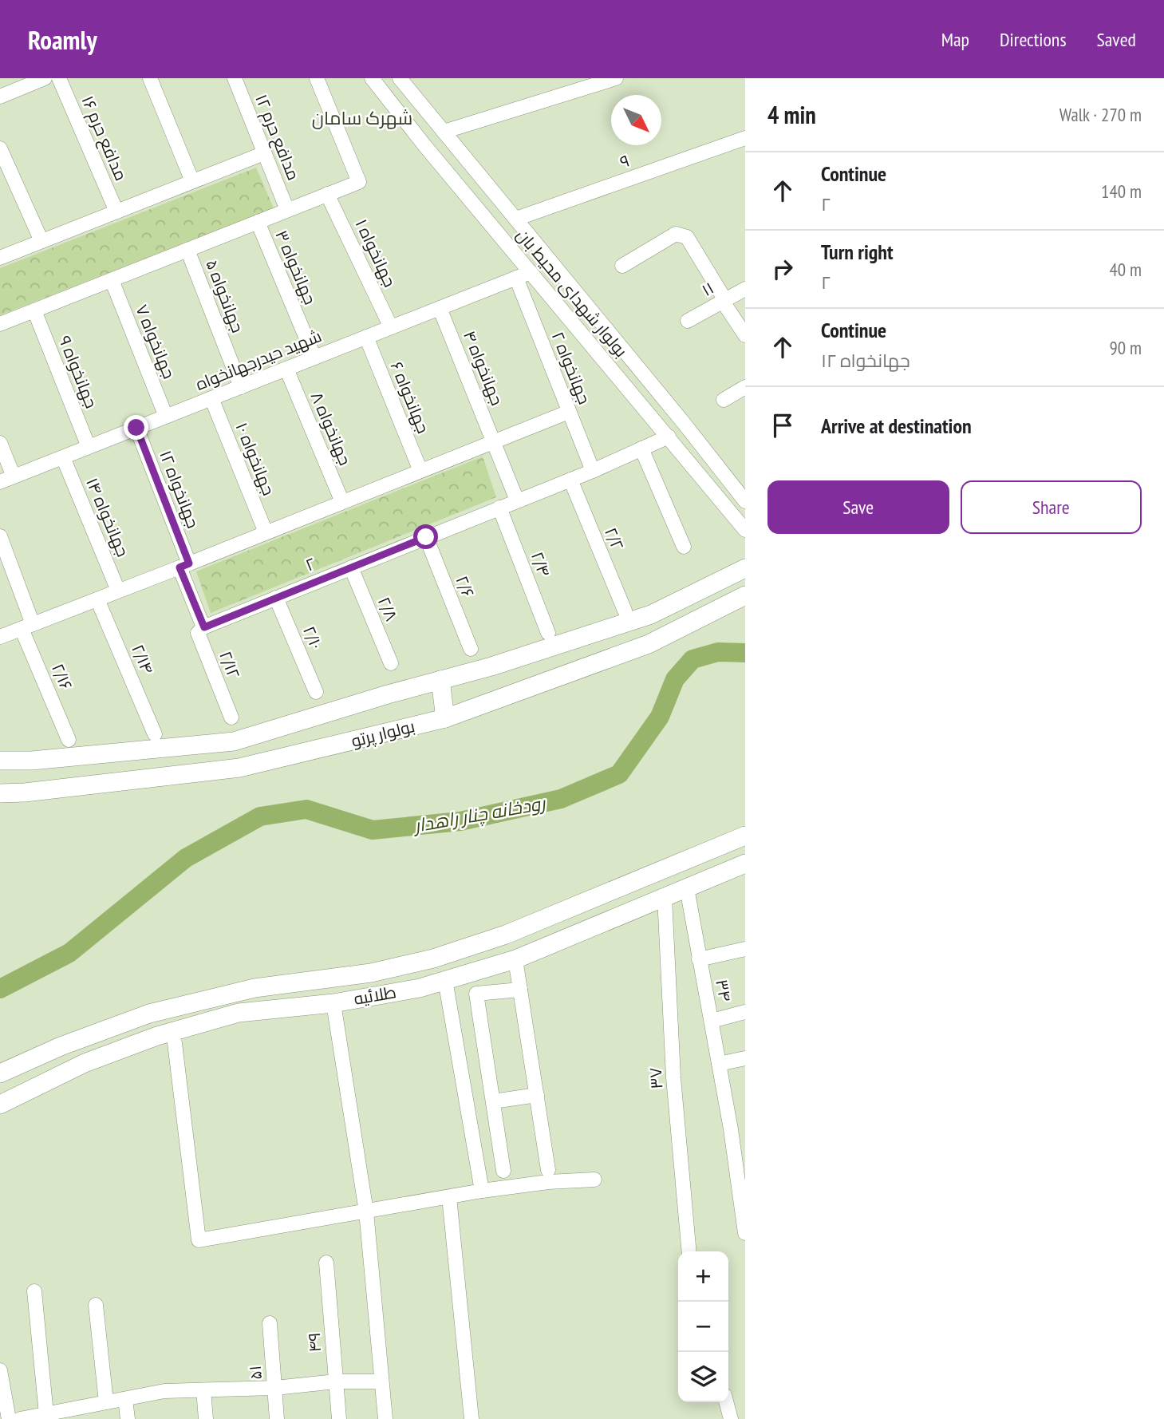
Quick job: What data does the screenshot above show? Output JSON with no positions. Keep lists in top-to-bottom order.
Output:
{
  "streets": {
    "main road": ["بولوار پرتو", "طلائیه"],
    "street": [
      "مدافع حرم ۱۲",
      "مدافع حرم ۱۶",
      "۹",
      "جهانخواه ۱",
      "جهانخواه ۳",
      "۱۱",
      "بولوار شهدای محیط بان",
      "جهانخواه ۵",
      "جهانخواه ۷",
      "شهید حیدرجهانخواه",
      "جهانخواه ۴",
      "جهانخواه ۲",
      "جهانخواه ۹",
      "جهانخواه ۶",
      "جهانخواه ۸",
      "جهانخواه ۱۰",
      "جهانخواه ۱۲",
      "جهانخواه ۱۴",
      "۲/۲",
      "۲",
      "۲/۴",
      "۲/۶",
      "۲/۸",
      "۲/۱۰",
      "۲/۱۴",
      "۲/۱۲",
      "۲/۱۶",
      "۳۴",
      "۳۷",
      "۴۹",
      "۵۱"
    ]
  },
  "crossings": [
    ["۹", "بولوار شهدای محیط بان"],
    ["جهانخواه ۱", "شهید حیدرجهانخواه"],
    ["جهانخواه ۳", "شهید حیدرجهانخواه"],
    ["بولوار شهدای محیط بان", "شهید حیدرجهانخواه"],
    ["بولوار شهدای محیط بان", "۲"],
    ["جهانخواه ۵", "شهید حیدرجهانخواه"],
    ["جهانخواه ۷", "شهید حیدرجهانخواه"],
    ["شهید حیدرجهانخواه", "جهانخواه ۴"],
    ["شهید حیدرجهانخواه", "جهانخواه ۲"],
    ["شهید حیدرجهانخواه", "جهانخواه ۹"],
    ["شهید حیدرجهانخواه", "جهانخواه ۶"],
    ["شهید حیدرجهانخواه", "جهانخواه ۸"],
    ["شهید حیدرجهانخواه", "جهانخواه ۱۰"],
    ["شهید حیدرجهانخواه", "جهانخواه ۱۲"],
    ["شهید حیدرجهانخواه", "جهانخواه ۱۴"],
    ["جهانخواه ۴", "۲"],
    ["جهانخواه ۲", "۲"],
    ["۲/۲", "۲"],
    ["۲", "۲/۴"],
    ["۲", "۲/۶"],
    ["۲", "۲/۸"],
    ["۲", "۲/۱۰"],
    ["۲", "۲/۱۲"],
    ["۳۴", "طلائیه"],
    ["طلائیه", "۳۷"]
  ],
  "districts": ["شهرک سامان"],
  "water": ["رودخانه چنار راهدار"],
  "north": "bottom right",
  "page": {
    "header": "Roamly",
    "nav": ["Map", "Directions", "Saved"],
    "heading": ["4 min", "Walk · 270 m"],
    "list": [
      ["Continue", "۲", "140 m"],
      ["Turn right", "۲", "40 m"],
      ["Continue", "جهانخواه ۱۲", "90 m"],
      "Arrive at destination"
    ],
    "buttons": ["Save", "Share"],
    "map_buttons": ["+", "−"]
  }
}
